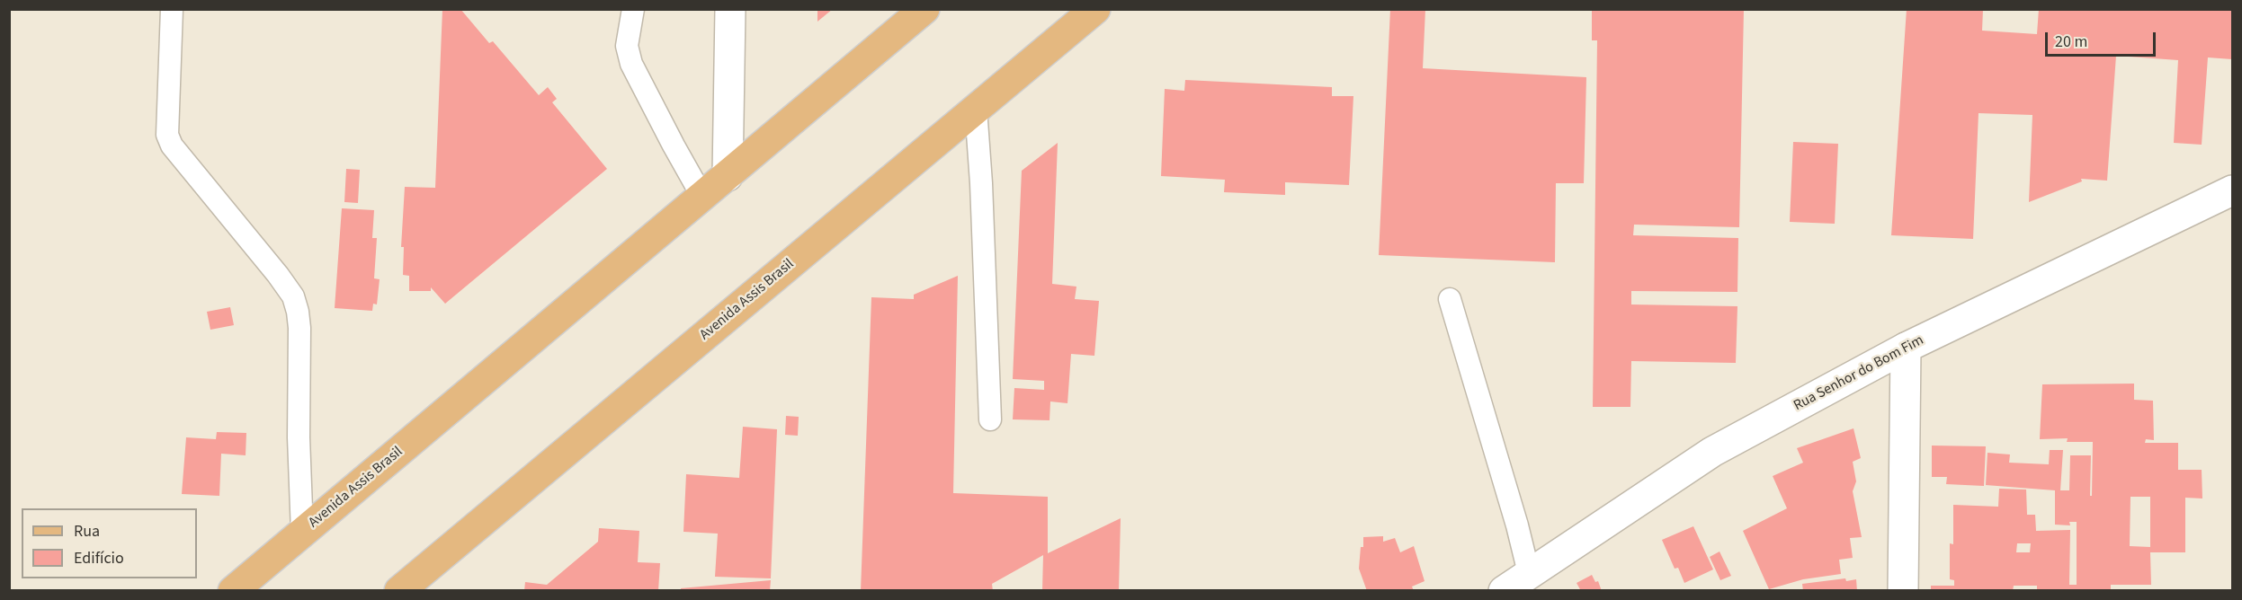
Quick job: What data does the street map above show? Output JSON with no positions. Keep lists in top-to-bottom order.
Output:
{
  "streets": {
    "main road": ["Avenida Assis Brasil"],
    "street": ["Rua Senhor do Bom Fim"]
  },
  "legend": ["Rua", "Edifício"],
  "scale_bar": "20 m"
}
